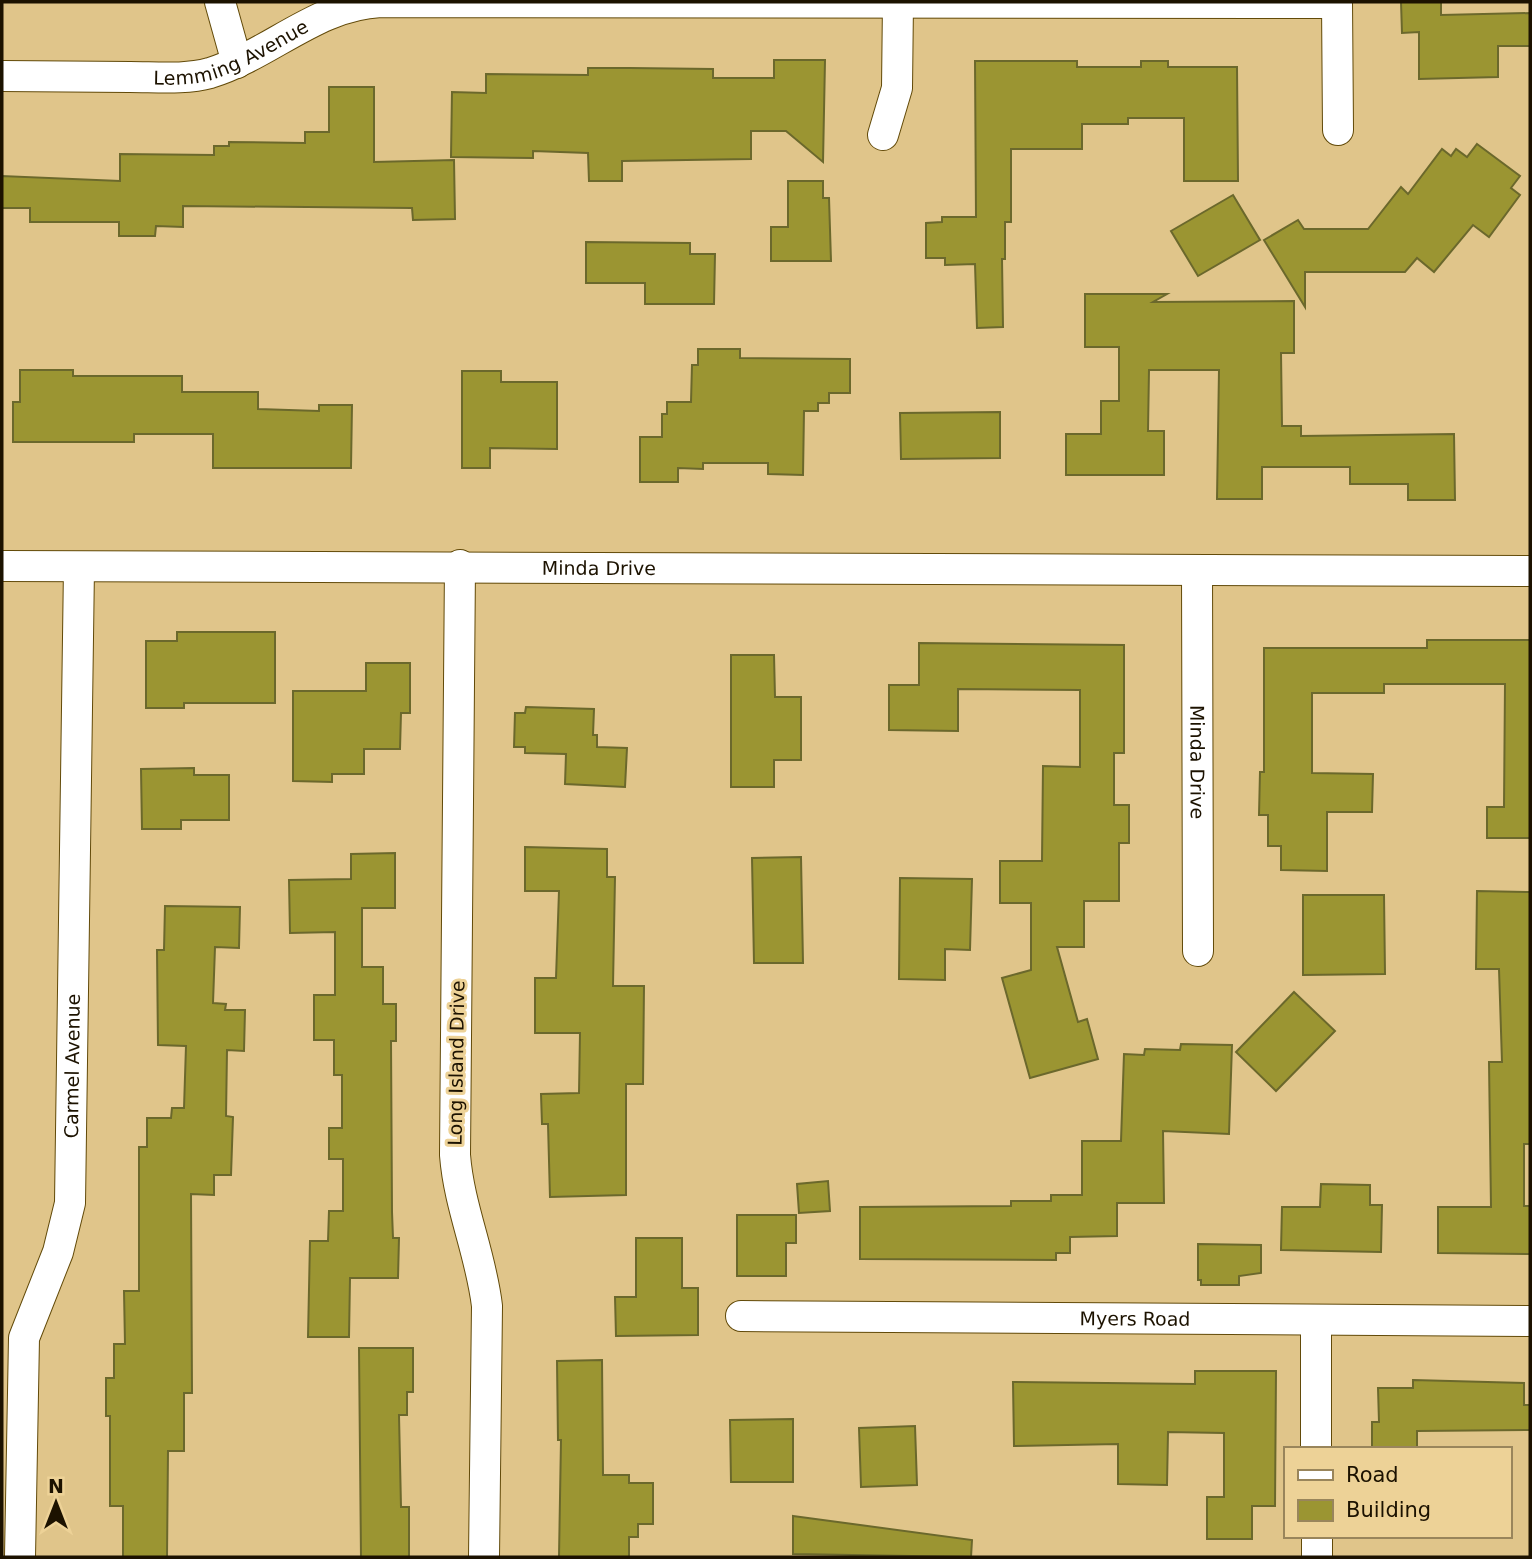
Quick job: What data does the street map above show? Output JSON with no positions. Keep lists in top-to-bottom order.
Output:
{
  "streets": {
    "street": [
      "Lemming Avenue",
      "Minda Drive",
      "Long Island Drive",
      "Carmel Avenue",
      "Myers Road"
    ]
  },
  "crossings": [
    ["Minda Drive", "Long Island Drive"],
    ["Minda Drive", "Carmel Avenue"]
  ],
  "legend": ["Road", "Building"],
  "north": "top"
}
